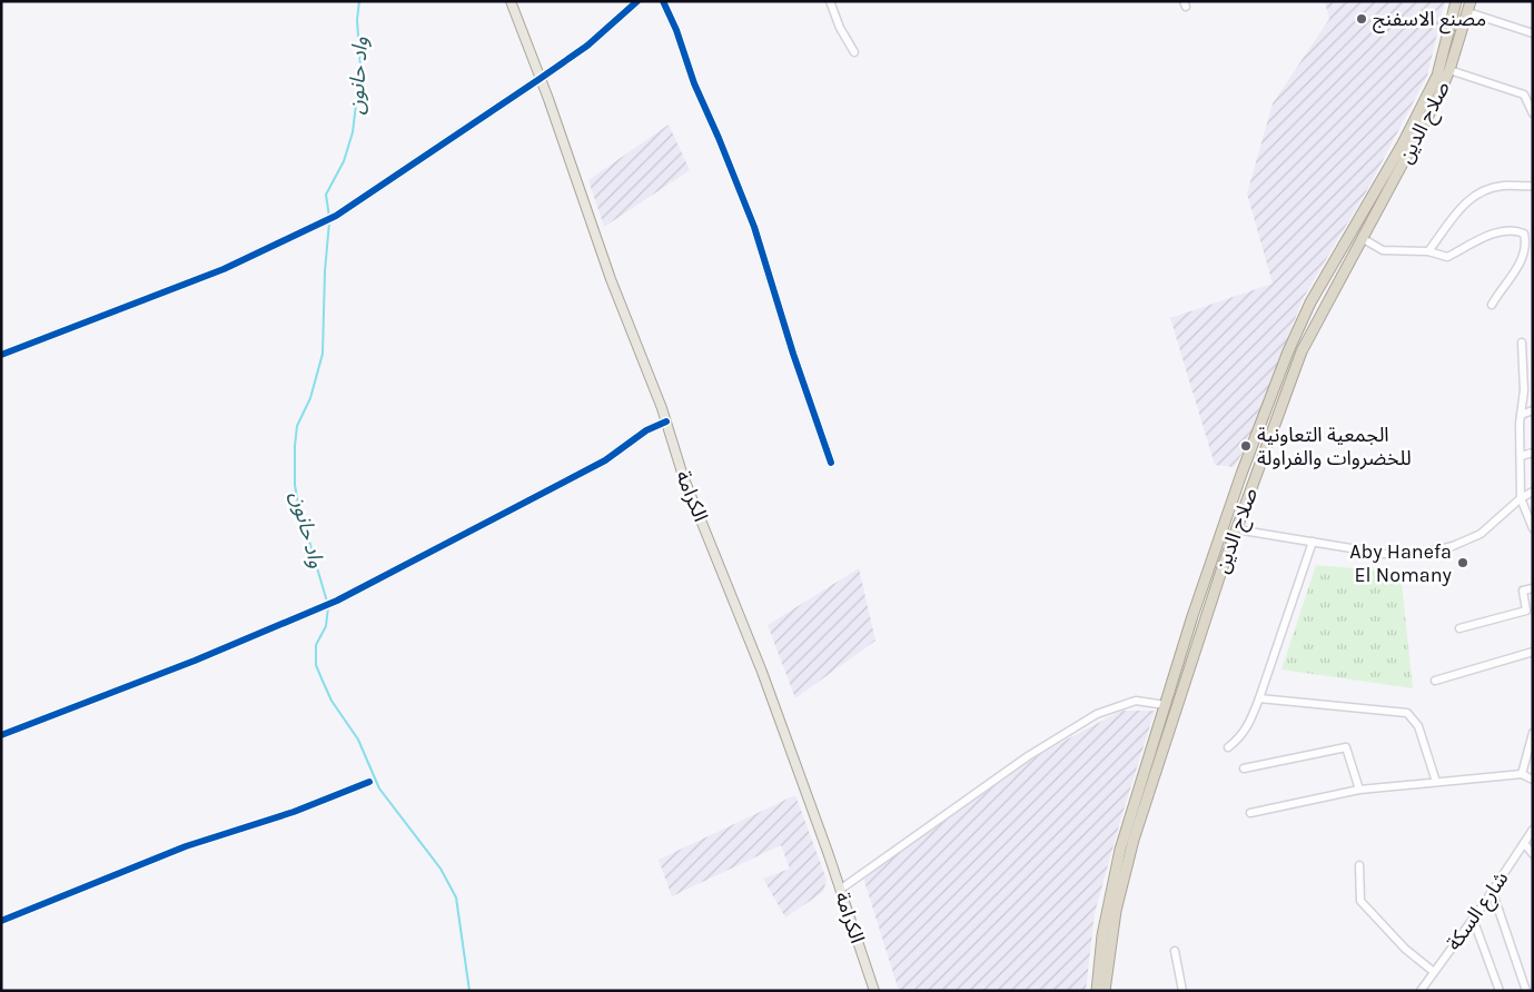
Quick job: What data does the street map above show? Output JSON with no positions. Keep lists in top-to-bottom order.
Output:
{
  "streets": {
    "highway": ["صلاح الدين"],
    "main road": ["الكرامة"],
    "street": ["شارع السكة"]
  },
  "water": ["واد حانون"],
  "places": ["مصنع الاسفنج", "الجمعية التعاونية للخضروات والفراولة", "Aby Hanefa El Nomany"]
}
